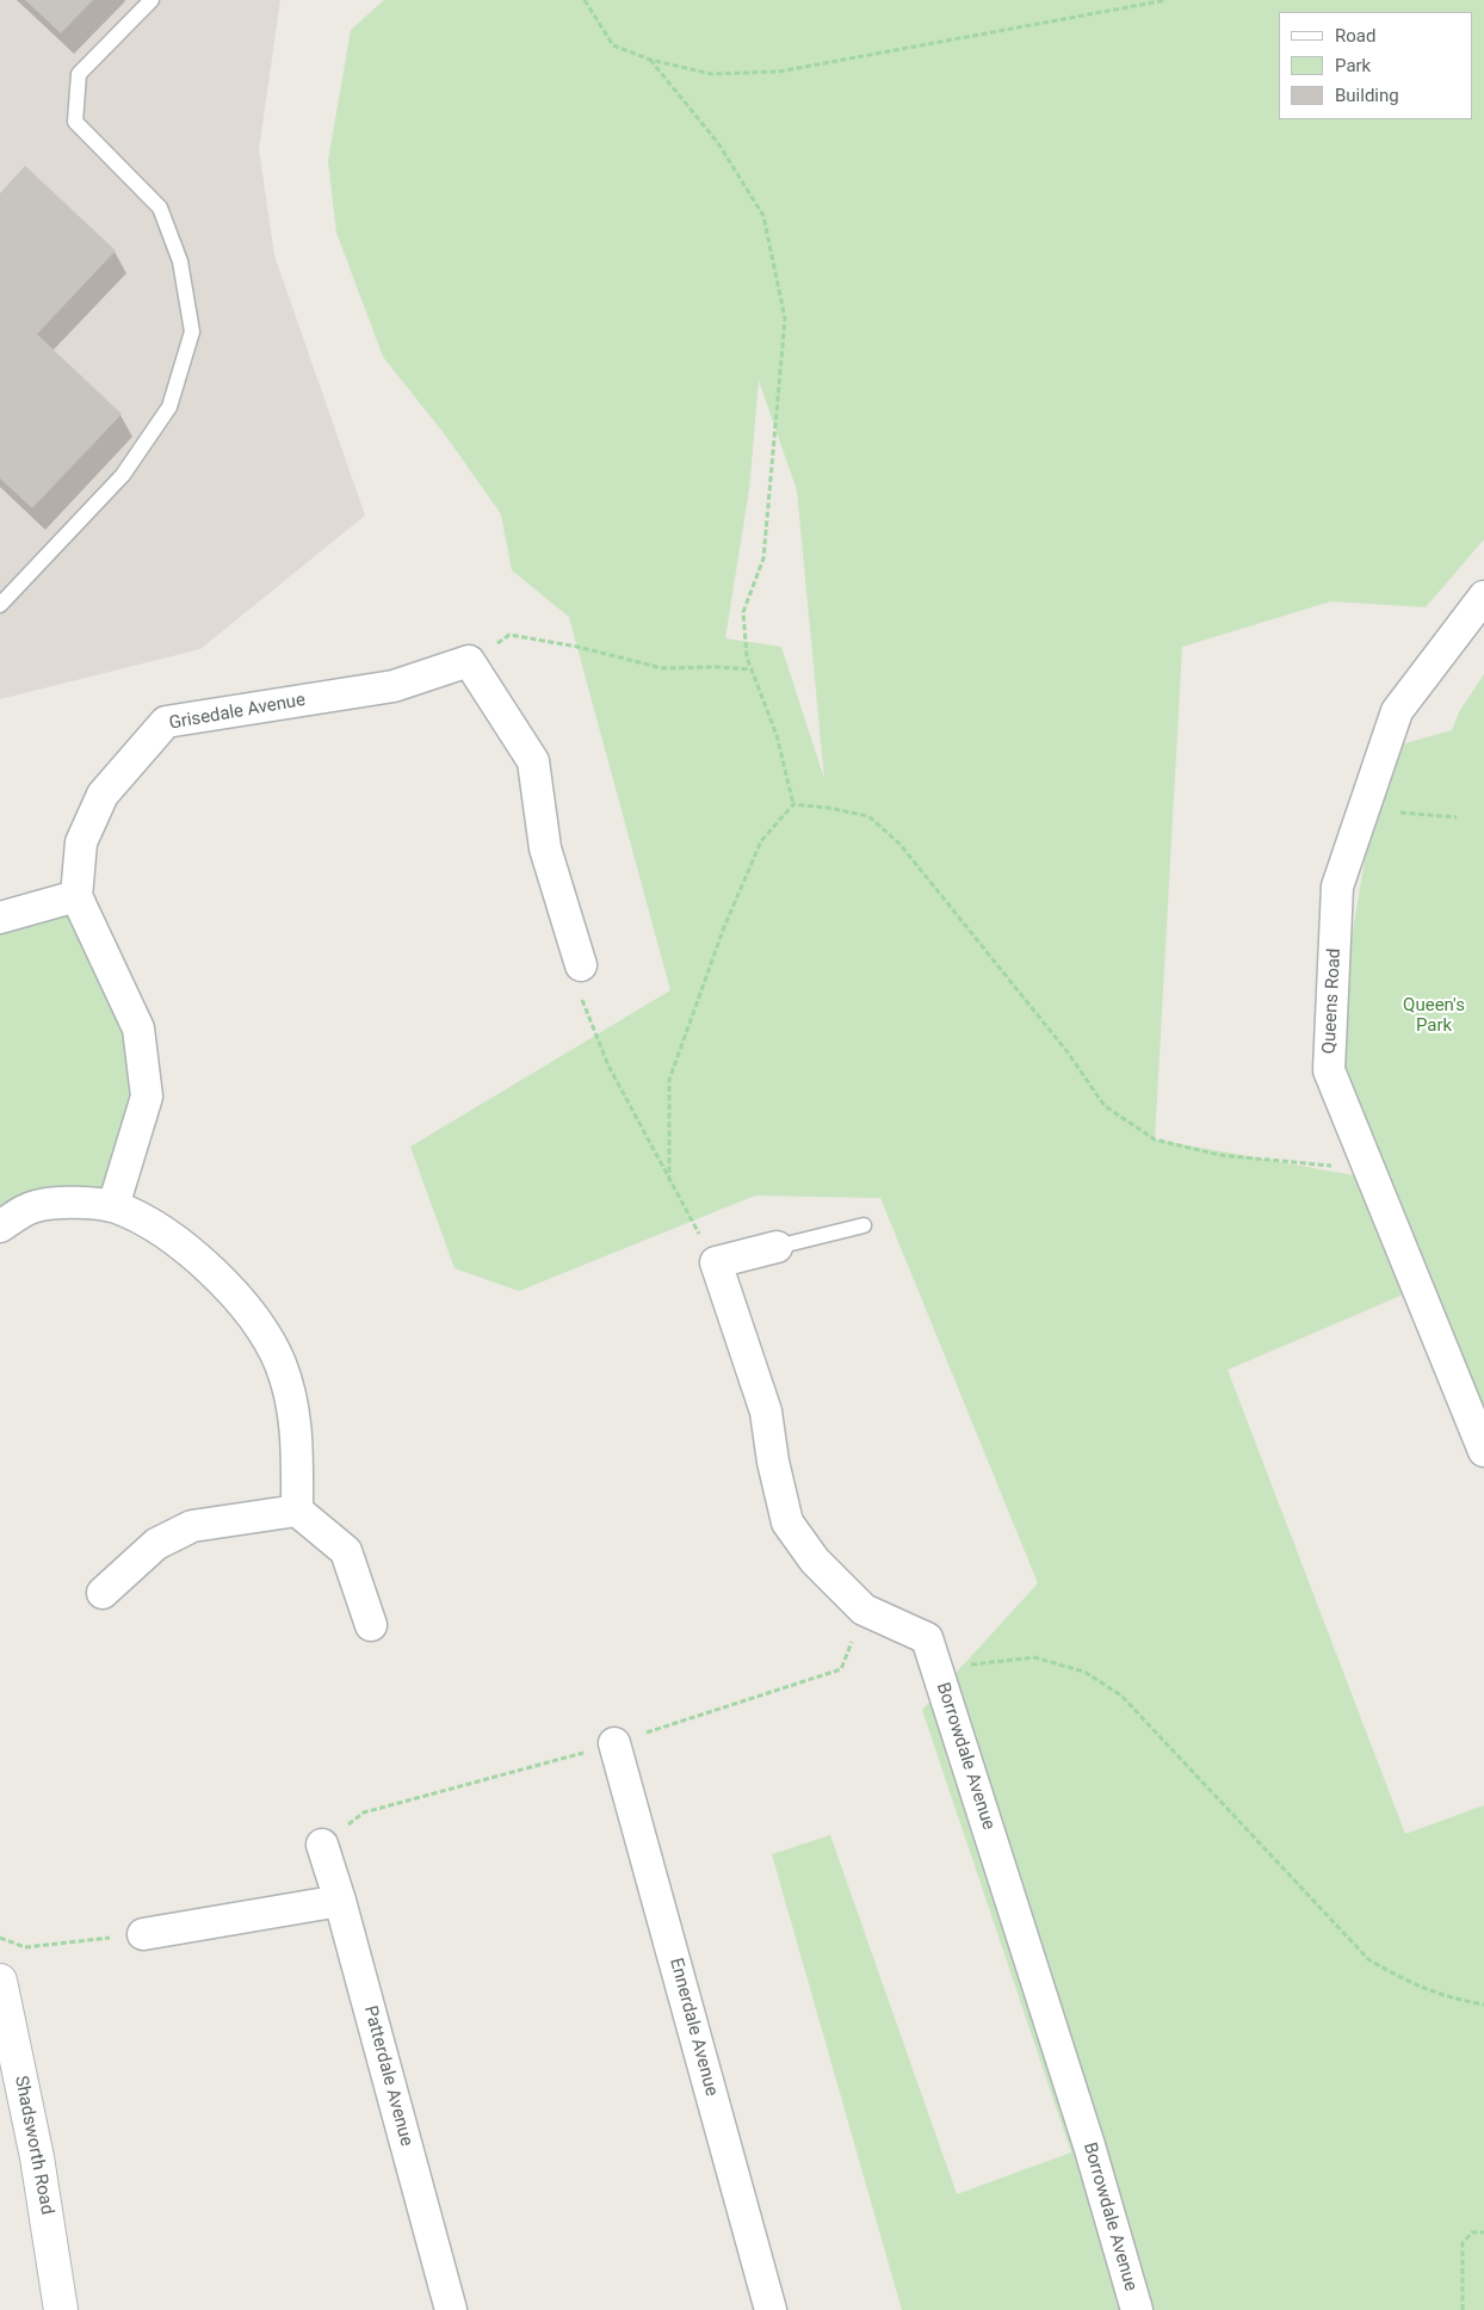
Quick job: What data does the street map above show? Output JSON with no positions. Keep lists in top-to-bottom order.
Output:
{
  "streets": {
    "main road": ["Shadsworth Road"],
    "street": [
      "Grisedale Avenue",
      "Queens Road",
      "Borrowdale Avenue",
      "Ennerdale Avenue",
      "Patterdale Avenue"
    ]
  },
  "parks": ["Queen's Park"],
  "legend": ["Road", "Park", "Building"]
}
